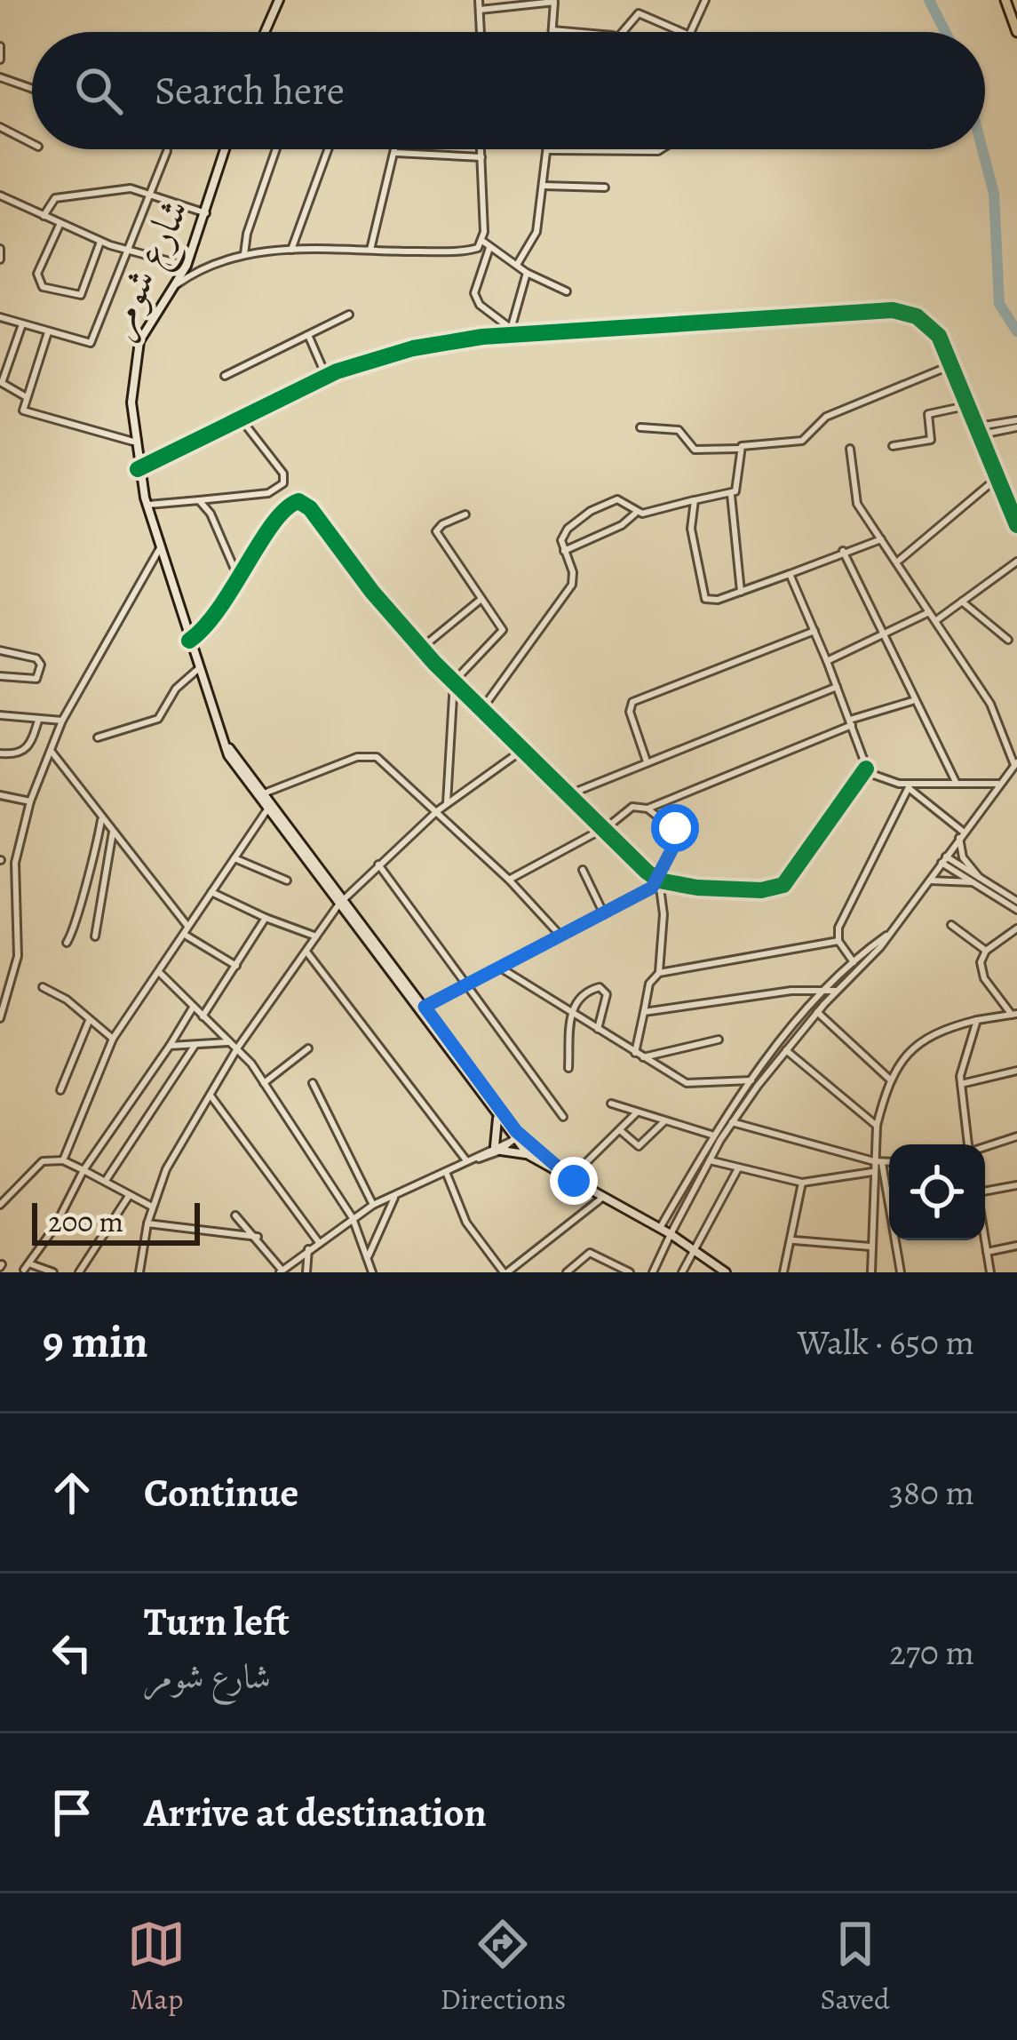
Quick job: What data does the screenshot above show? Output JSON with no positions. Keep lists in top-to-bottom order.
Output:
{
  "streets": {
    "main road": ["شارع شومر"]
  },
  "scale_bar": "200 m",
  "page": {
    "search": "Search here",
    "scale": "200 m",
    "heading": ["9 min", "Walk · 650 m"],
    "list": [
      ["Continue", "380 m"],
      ["Turn left", "شارع شومر", "270 m"],
      "Arrive at destination"
    ],
    "nav": ["Map", "Directions", "Saved"]
  }
}
